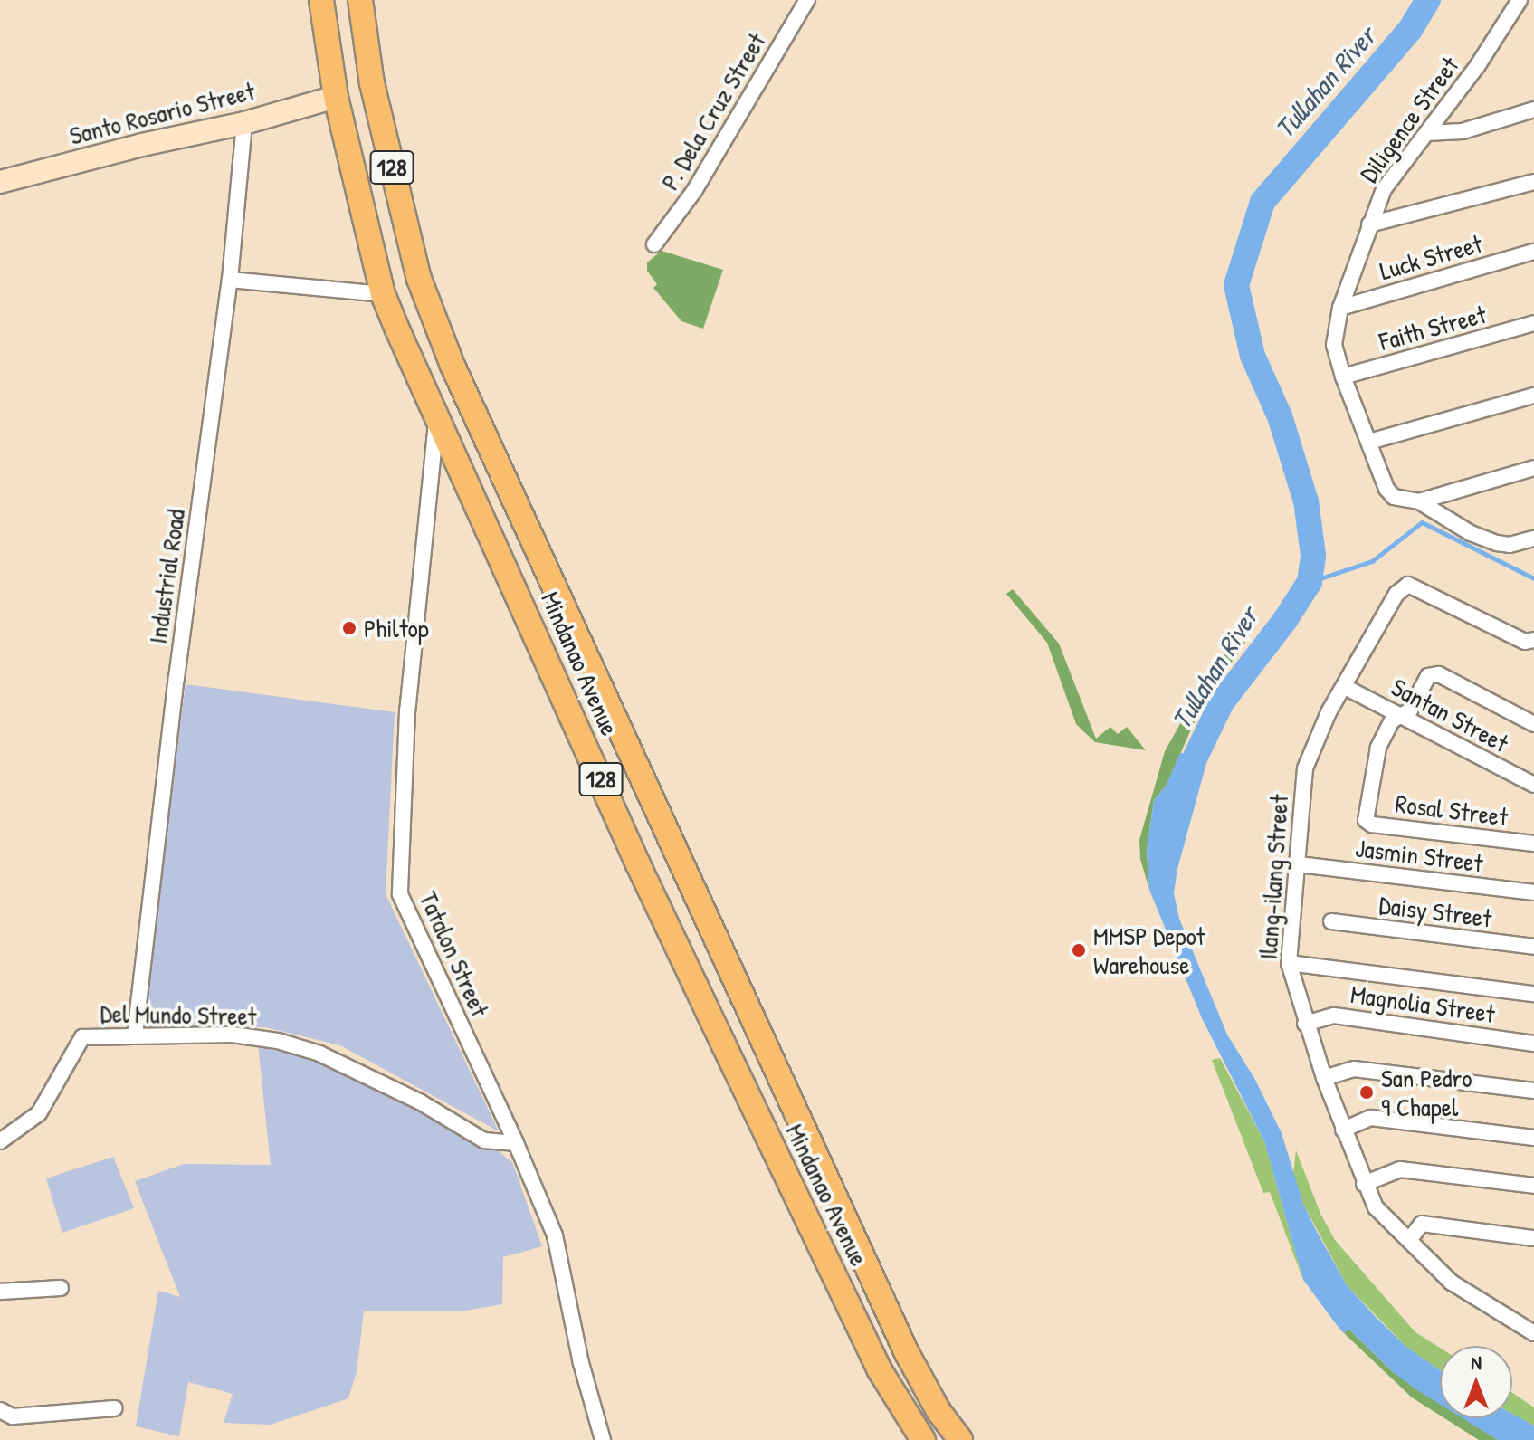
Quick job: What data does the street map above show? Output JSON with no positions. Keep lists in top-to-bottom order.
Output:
{
  "streets": {
    "main road": ["128", "Mindanao Avenue"],
    "street": [
      "P. Dela Cruz Street",
      "Santo Rosario Street",
      "Diligence Street",
      "Luck Street",
      "Faith Street",
      "Industrial Road",
      "Santan Street",
      "Rosal Street",
      "Jasmin Street",
      "Ilang-ilang Street",
      "Daisy Street",
      "Tatalon Street",
      "Magnolia Street",
      "Del Mundo Street"
    ]
  },
  "crossings": [
    ["Santo Rosario Street", "Industrial Road"],
    ["Santo Rosario Street", "Mindanao Avenue"],
    ["Diligence Street", "Luck Street"],
    ["Diligence Street", "Faith Street"],
    ["Industrial Road", "Del Mundo Street"],
    ["Mindanao Avenue", "Tatalon Street"],
    ["Santan Street", "Rosal Street"],
    ["Santan Street", "Ilang-ilang Street"],
    ["Jasmin Street", "Ilang-ilang Street"],
    ["Ilang-ilang Street", "Magnolia Street"],
    ["Tatalon Street", "Del Mundo Street"]
  ],
  "water": ["Tullahan River"],
  "places": ["Philtop", "MMSP Depot Warehouse", "San Pedro 9 Chapel"],
  "north": "top"
}
